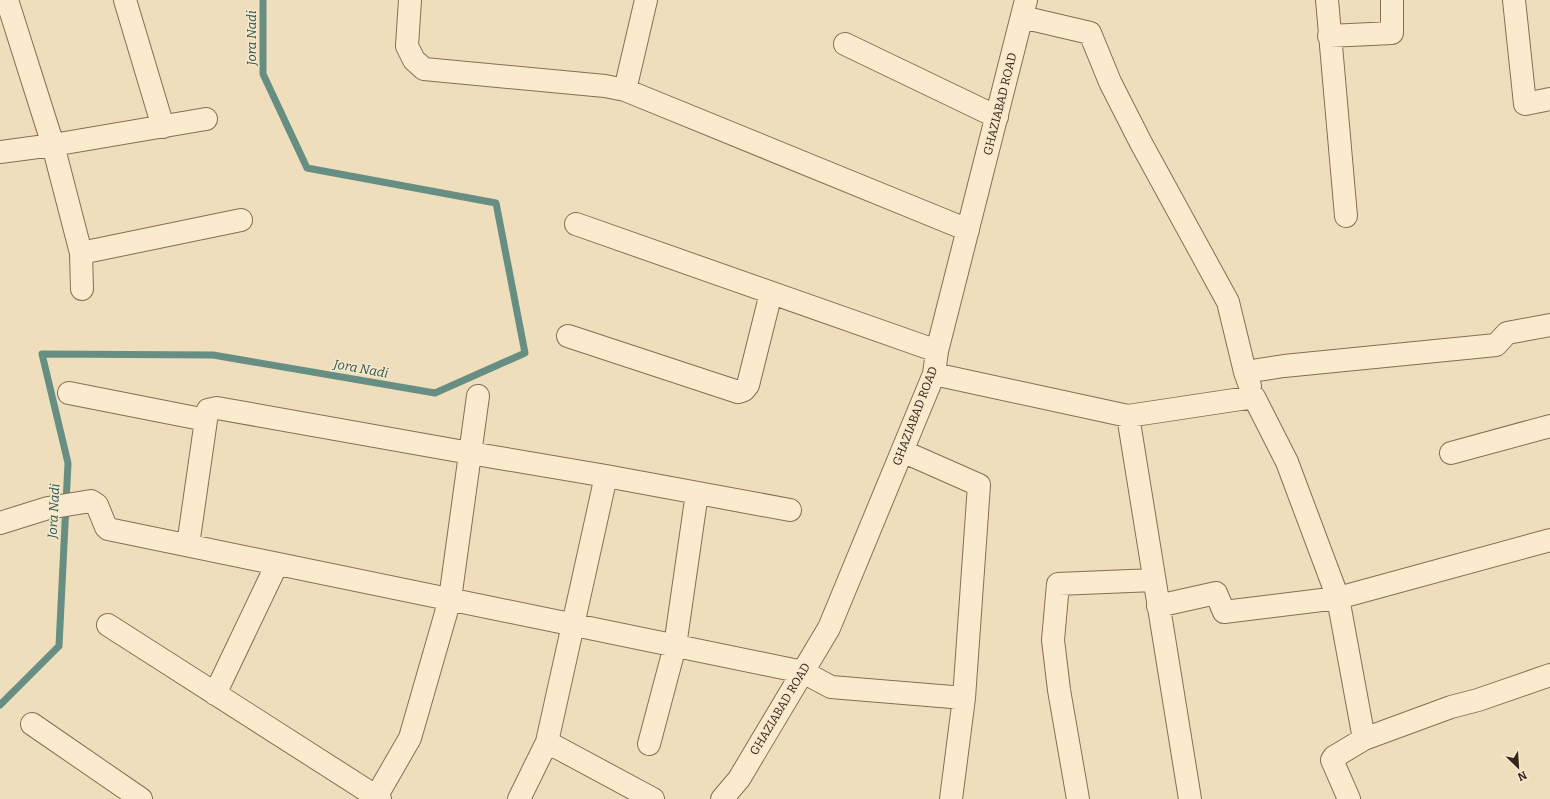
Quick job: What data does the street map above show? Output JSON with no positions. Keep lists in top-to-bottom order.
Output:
{
  "streets": {
    "street": ["GHAZIABAD ROAD"]
  },
  "water": ["Jora Nadi"],
  "north": "bottom right"
}
